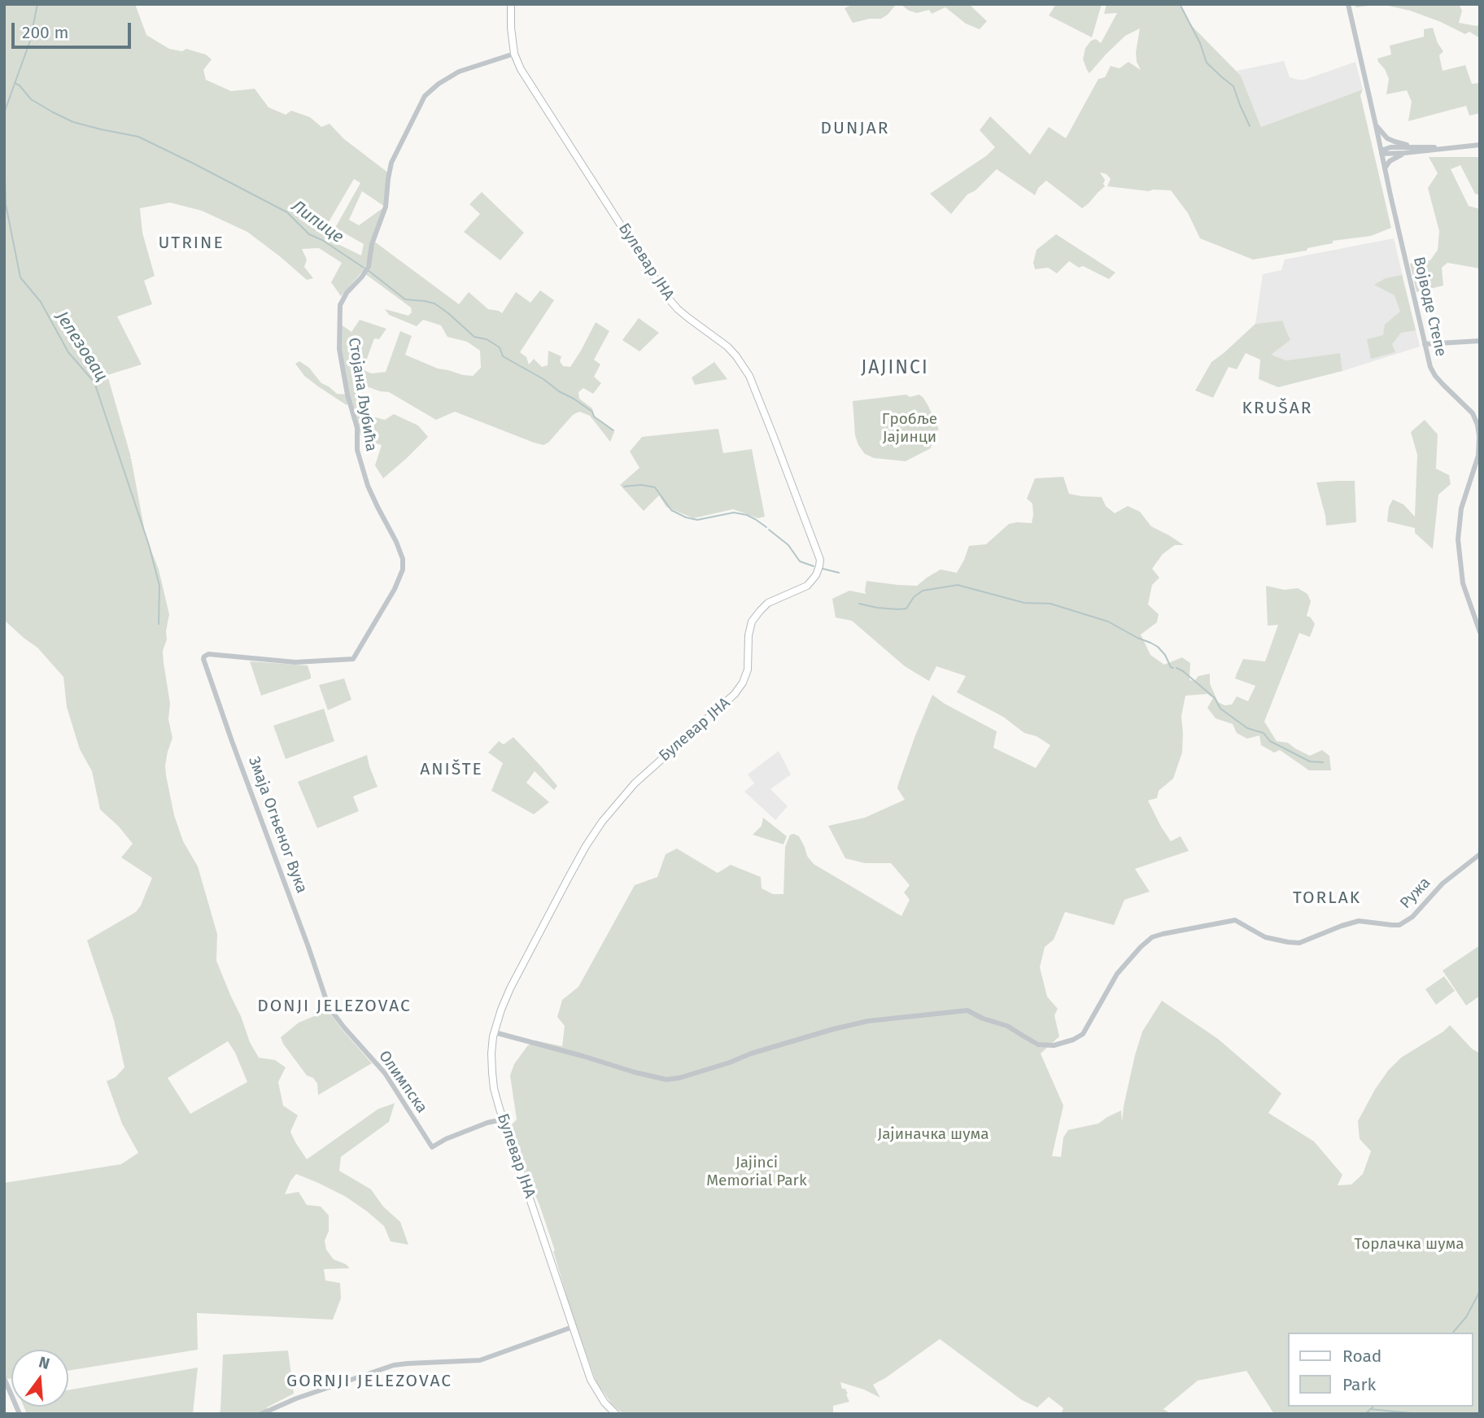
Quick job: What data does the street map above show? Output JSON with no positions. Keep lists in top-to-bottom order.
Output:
{
  "streets": {
    "main road": ["Булевар ЈНА"],
    "street": [
      "Војводе Степе",
      "Стојана Љубића",
      "Змаја Огњеног Вука",
      "Ружа",
      "Олимпска"
    ]
  },
  "crossings": [
    ["Булевар ЈНА", "Стојана Љубића"],
    ["Булевар ЈНА", "Ружа"],
    ["Булевар ЈНА", "Олимпска"],
    ["Стојана Љубића", "Змаја Огњеног Вука"],
    ["Змаја Огњеног Вука", "Олимпска"]
  ],
  "districts": [
    "DUNJAR",
    "UTRINE",
    "JAJINCI",
    "KRUŠAR",
    "ANIŠTE",
    "TORLAK",
    "DONJI JELEZOVAC",
    "GORNJI JELEZOVAC"
  ],
  "water": ["Липице", "Јелезовац"],
  "parks": [
    "Гробље Јајинци",
    "Јајиначка шума",
    "Jajinci Memorial Park",
    "Торлачка шума"
  ],
  "legend": ["Road", "Park"],
  "scale_bar": "200 m",
  "north": "top"
}
